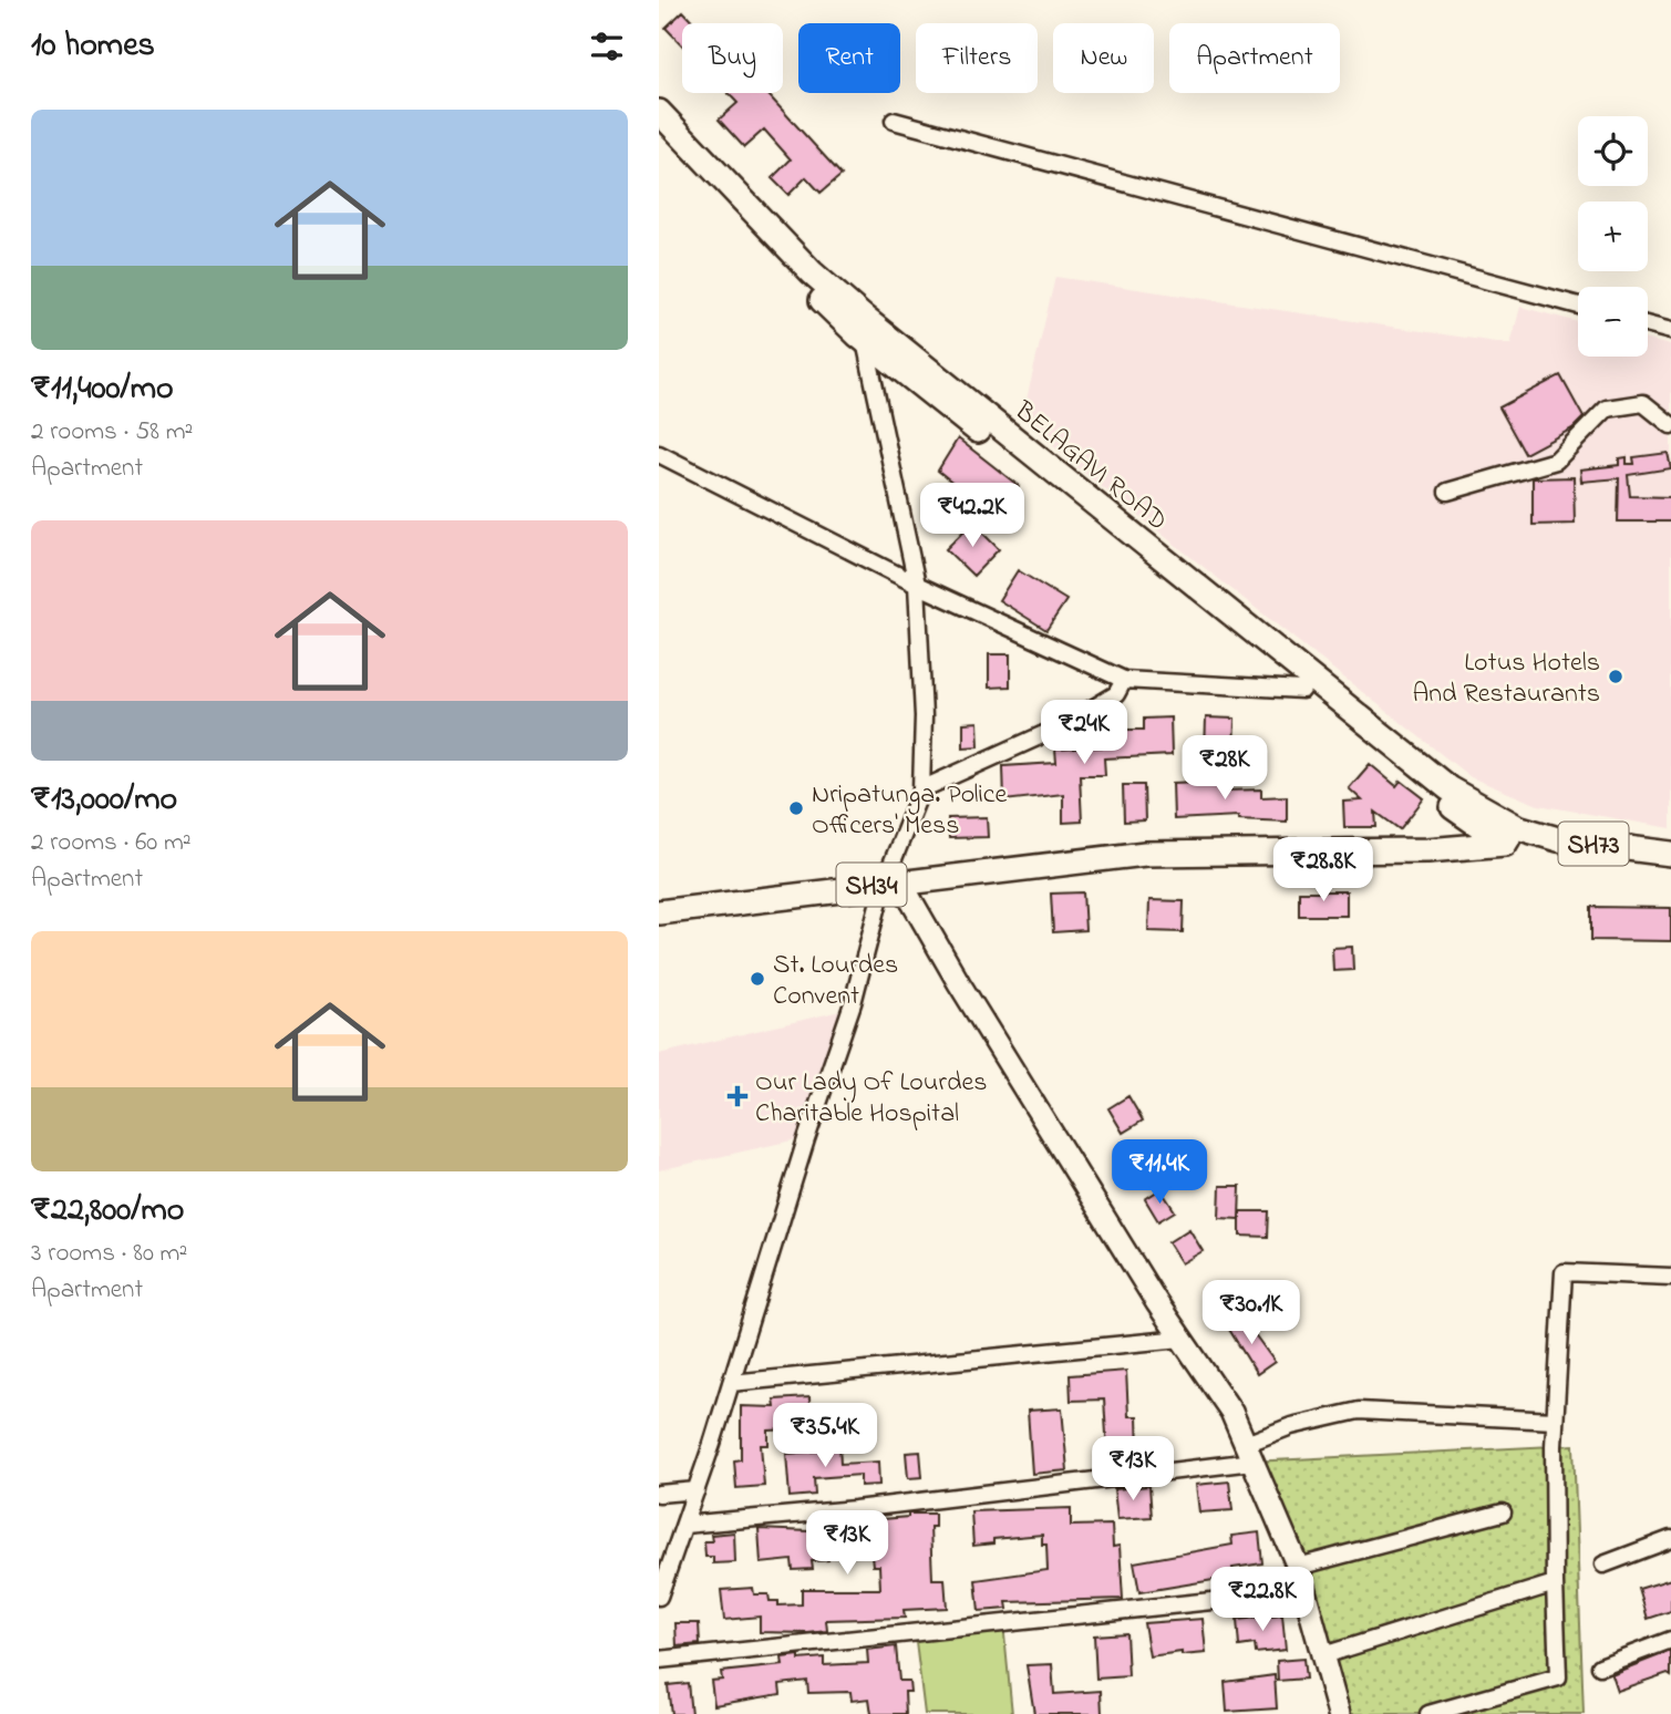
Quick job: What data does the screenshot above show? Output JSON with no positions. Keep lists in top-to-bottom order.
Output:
{
  "streets": {
    "main road": ["BELAGAVI ROAD", "SH73", "SH34"]
  },
  "crossings": [
    ["BELAGAVI ROAD", "SH73"],
    ["BELAGAVI ROAD", "SH34"],
    ["SH73", "SH34"]
  ],
  "places": {
    "other": ["Lotus Hotels And Restaurants", "Nripatunga. Police Officers' Mess", "St. Lourdes Convent"],
    "health": ["Our Lady Of Lourdes Charitable Hospital"]
  },
  "page": {
    "heading": "10 homes",
    "chip": [
      "Buy",
      "Rent",
      "Filters",
      "New",
      "Apartment"
    ],
    "list": [
      {
        "name": "₹11,400/mo",
        "note": "2 rooms · 58 m² · Apartment"
      },
      {
        "name": "₹13,000/mo",
        "note": "2 rooms · 60 m² · Apartment"
      },
      {
        "name": "₹22,800/mo",
        "note": "3 rooms · 80 m² · Apartment"
      }
    ],
    "map_buttons": ["+", "−"],
    "price": [
      "₹42.2K",
      "₹24K",
      "₹28K",
      "₹28.8K",
      "₹11.4K",
      "₹30.1K",
      "₹35.4K",
      "₹13K",
      "₹13K",
      "₹22.8K"
    ]
  }
}
